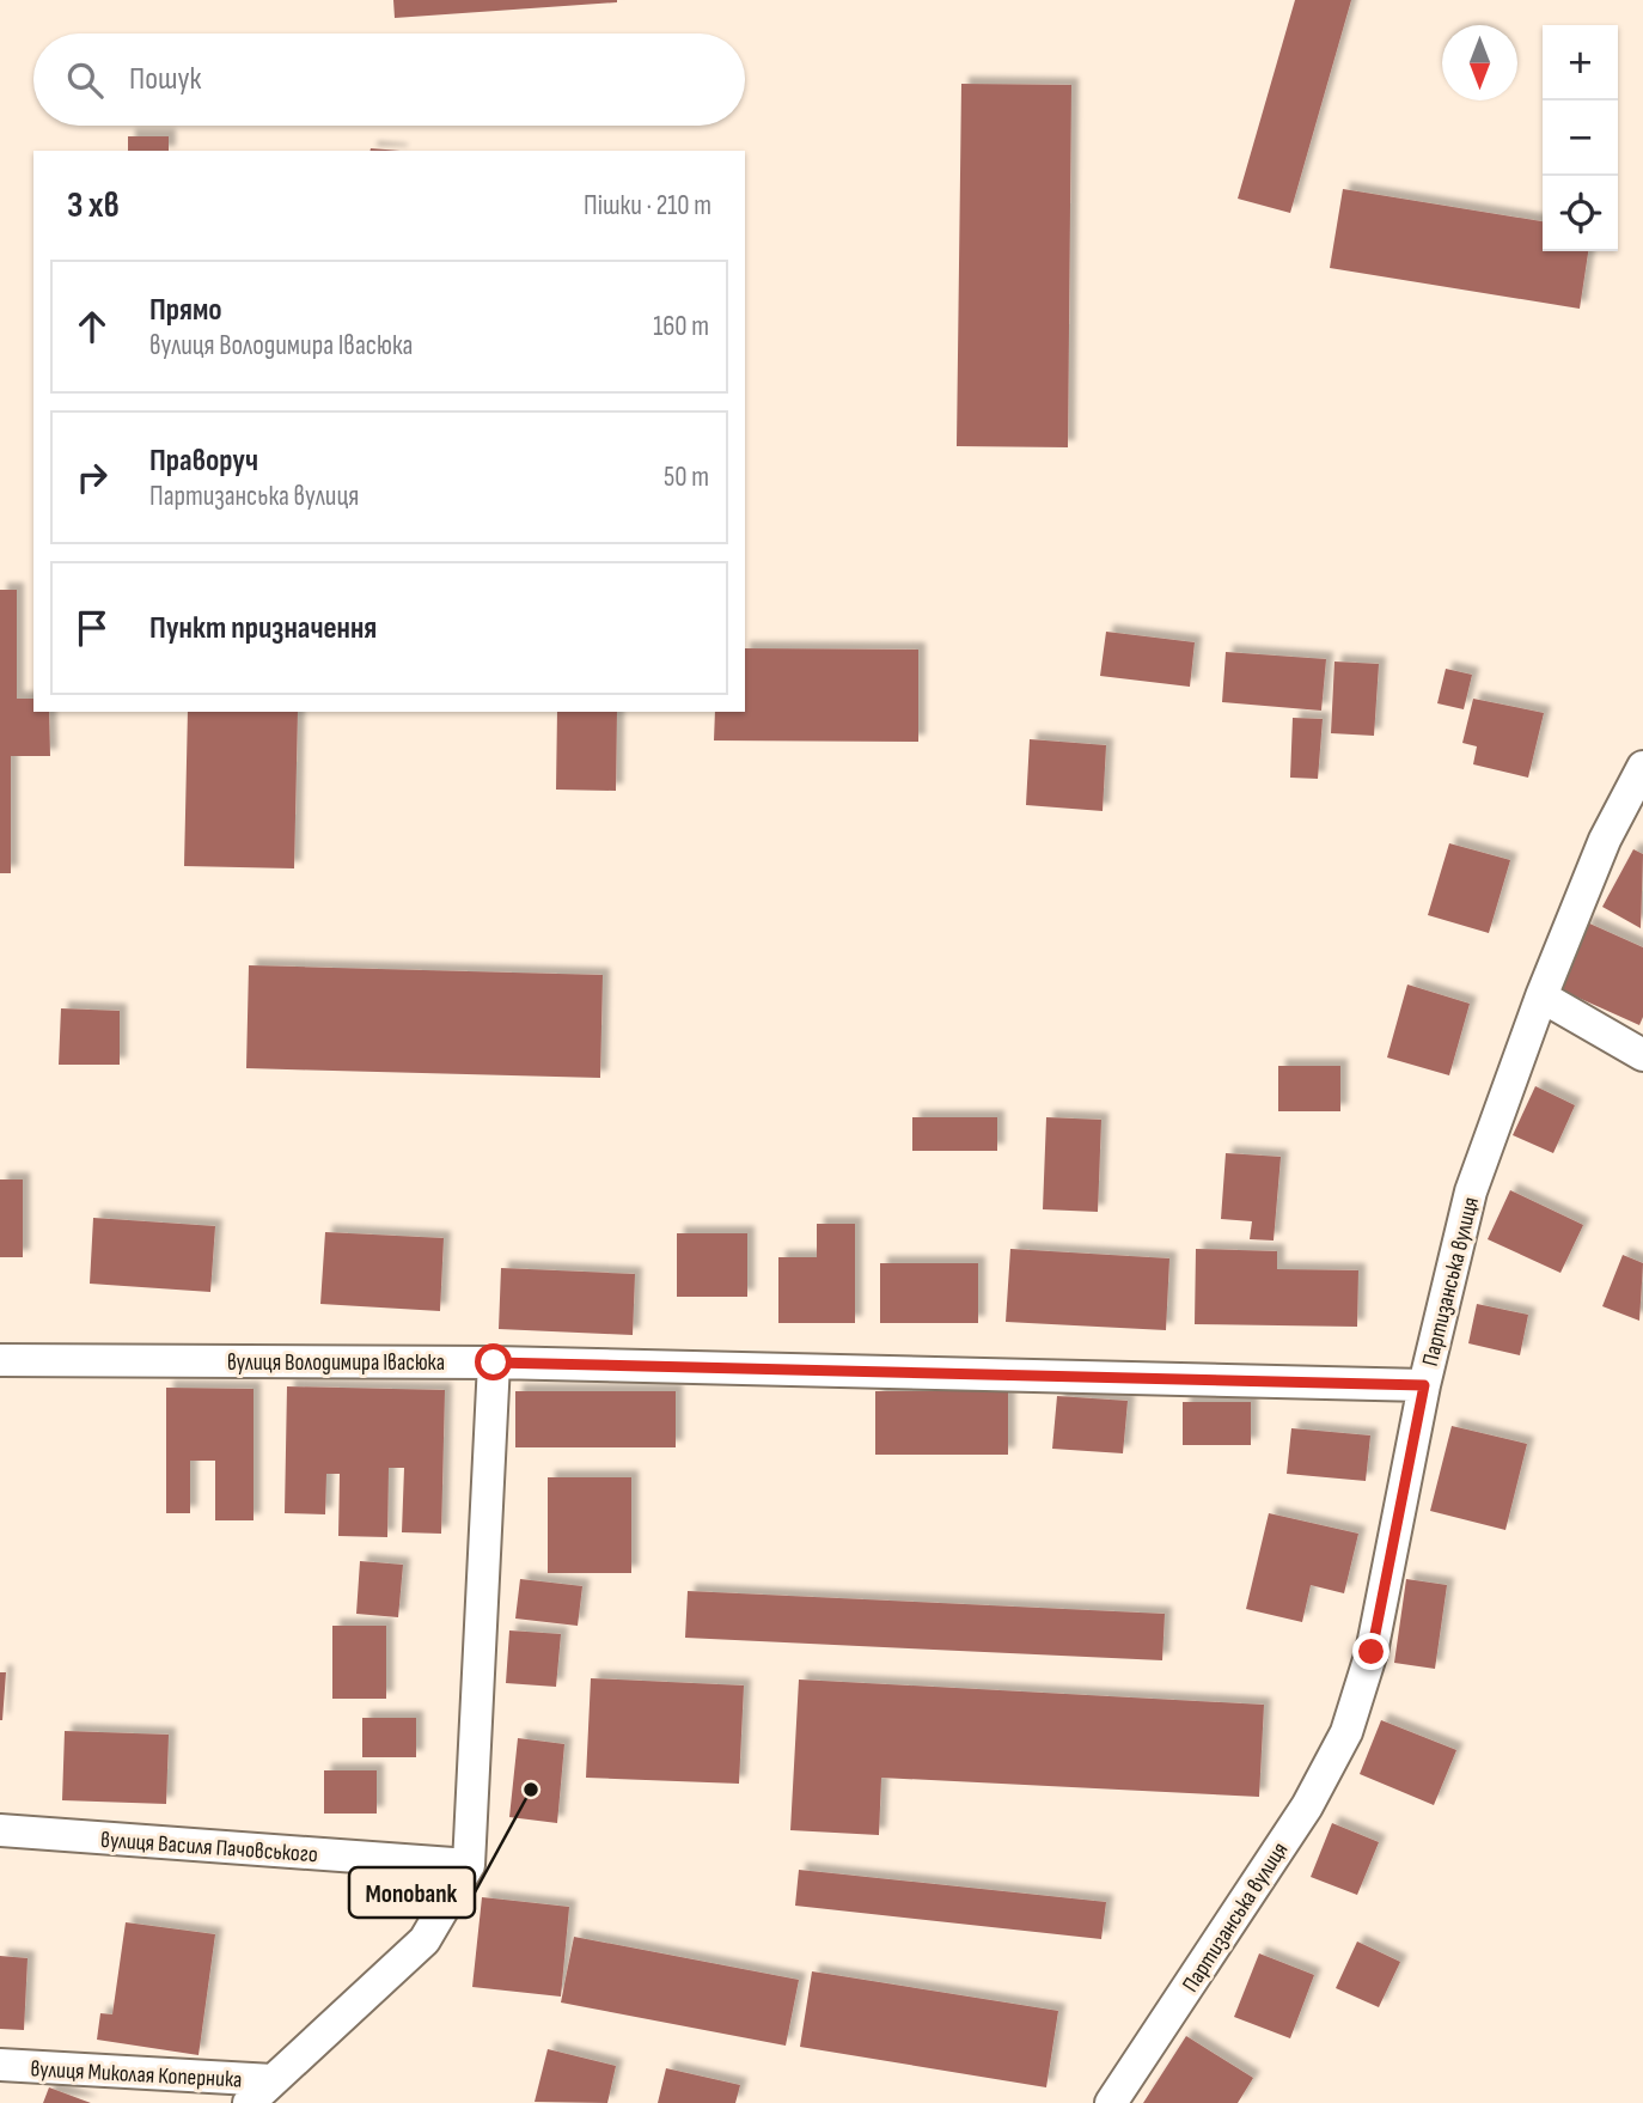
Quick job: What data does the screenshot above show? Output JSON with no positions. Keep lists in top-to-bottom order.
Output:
{
  "streets": {
    "street": [
      "Партизанська вулиця",
      "вулиця Володимира Івасюка",
      "вулиця Василя Пачовського",
      "вулиця Миколая Коперника"
    ]
  },
  "crossings": [
    ["Партизанська вулиця", "вулиця Володимира Івасюка"]
  ],
  "places": ["Monobank"],
  "north": "bottom",
  "page": {
    "map_buttons": ["+", "−"],
    "search": "Пошук",
    "heading": ["3 хв", "Пішки · 210 m"],
    "list": [
      ["Прямо", "вулиця Володимира Івасюка", "160 m"],
      ["Праворуч", "Партизанська вулиця", "50 m"],
      "Пункт призначення"
    ]
  }
}
